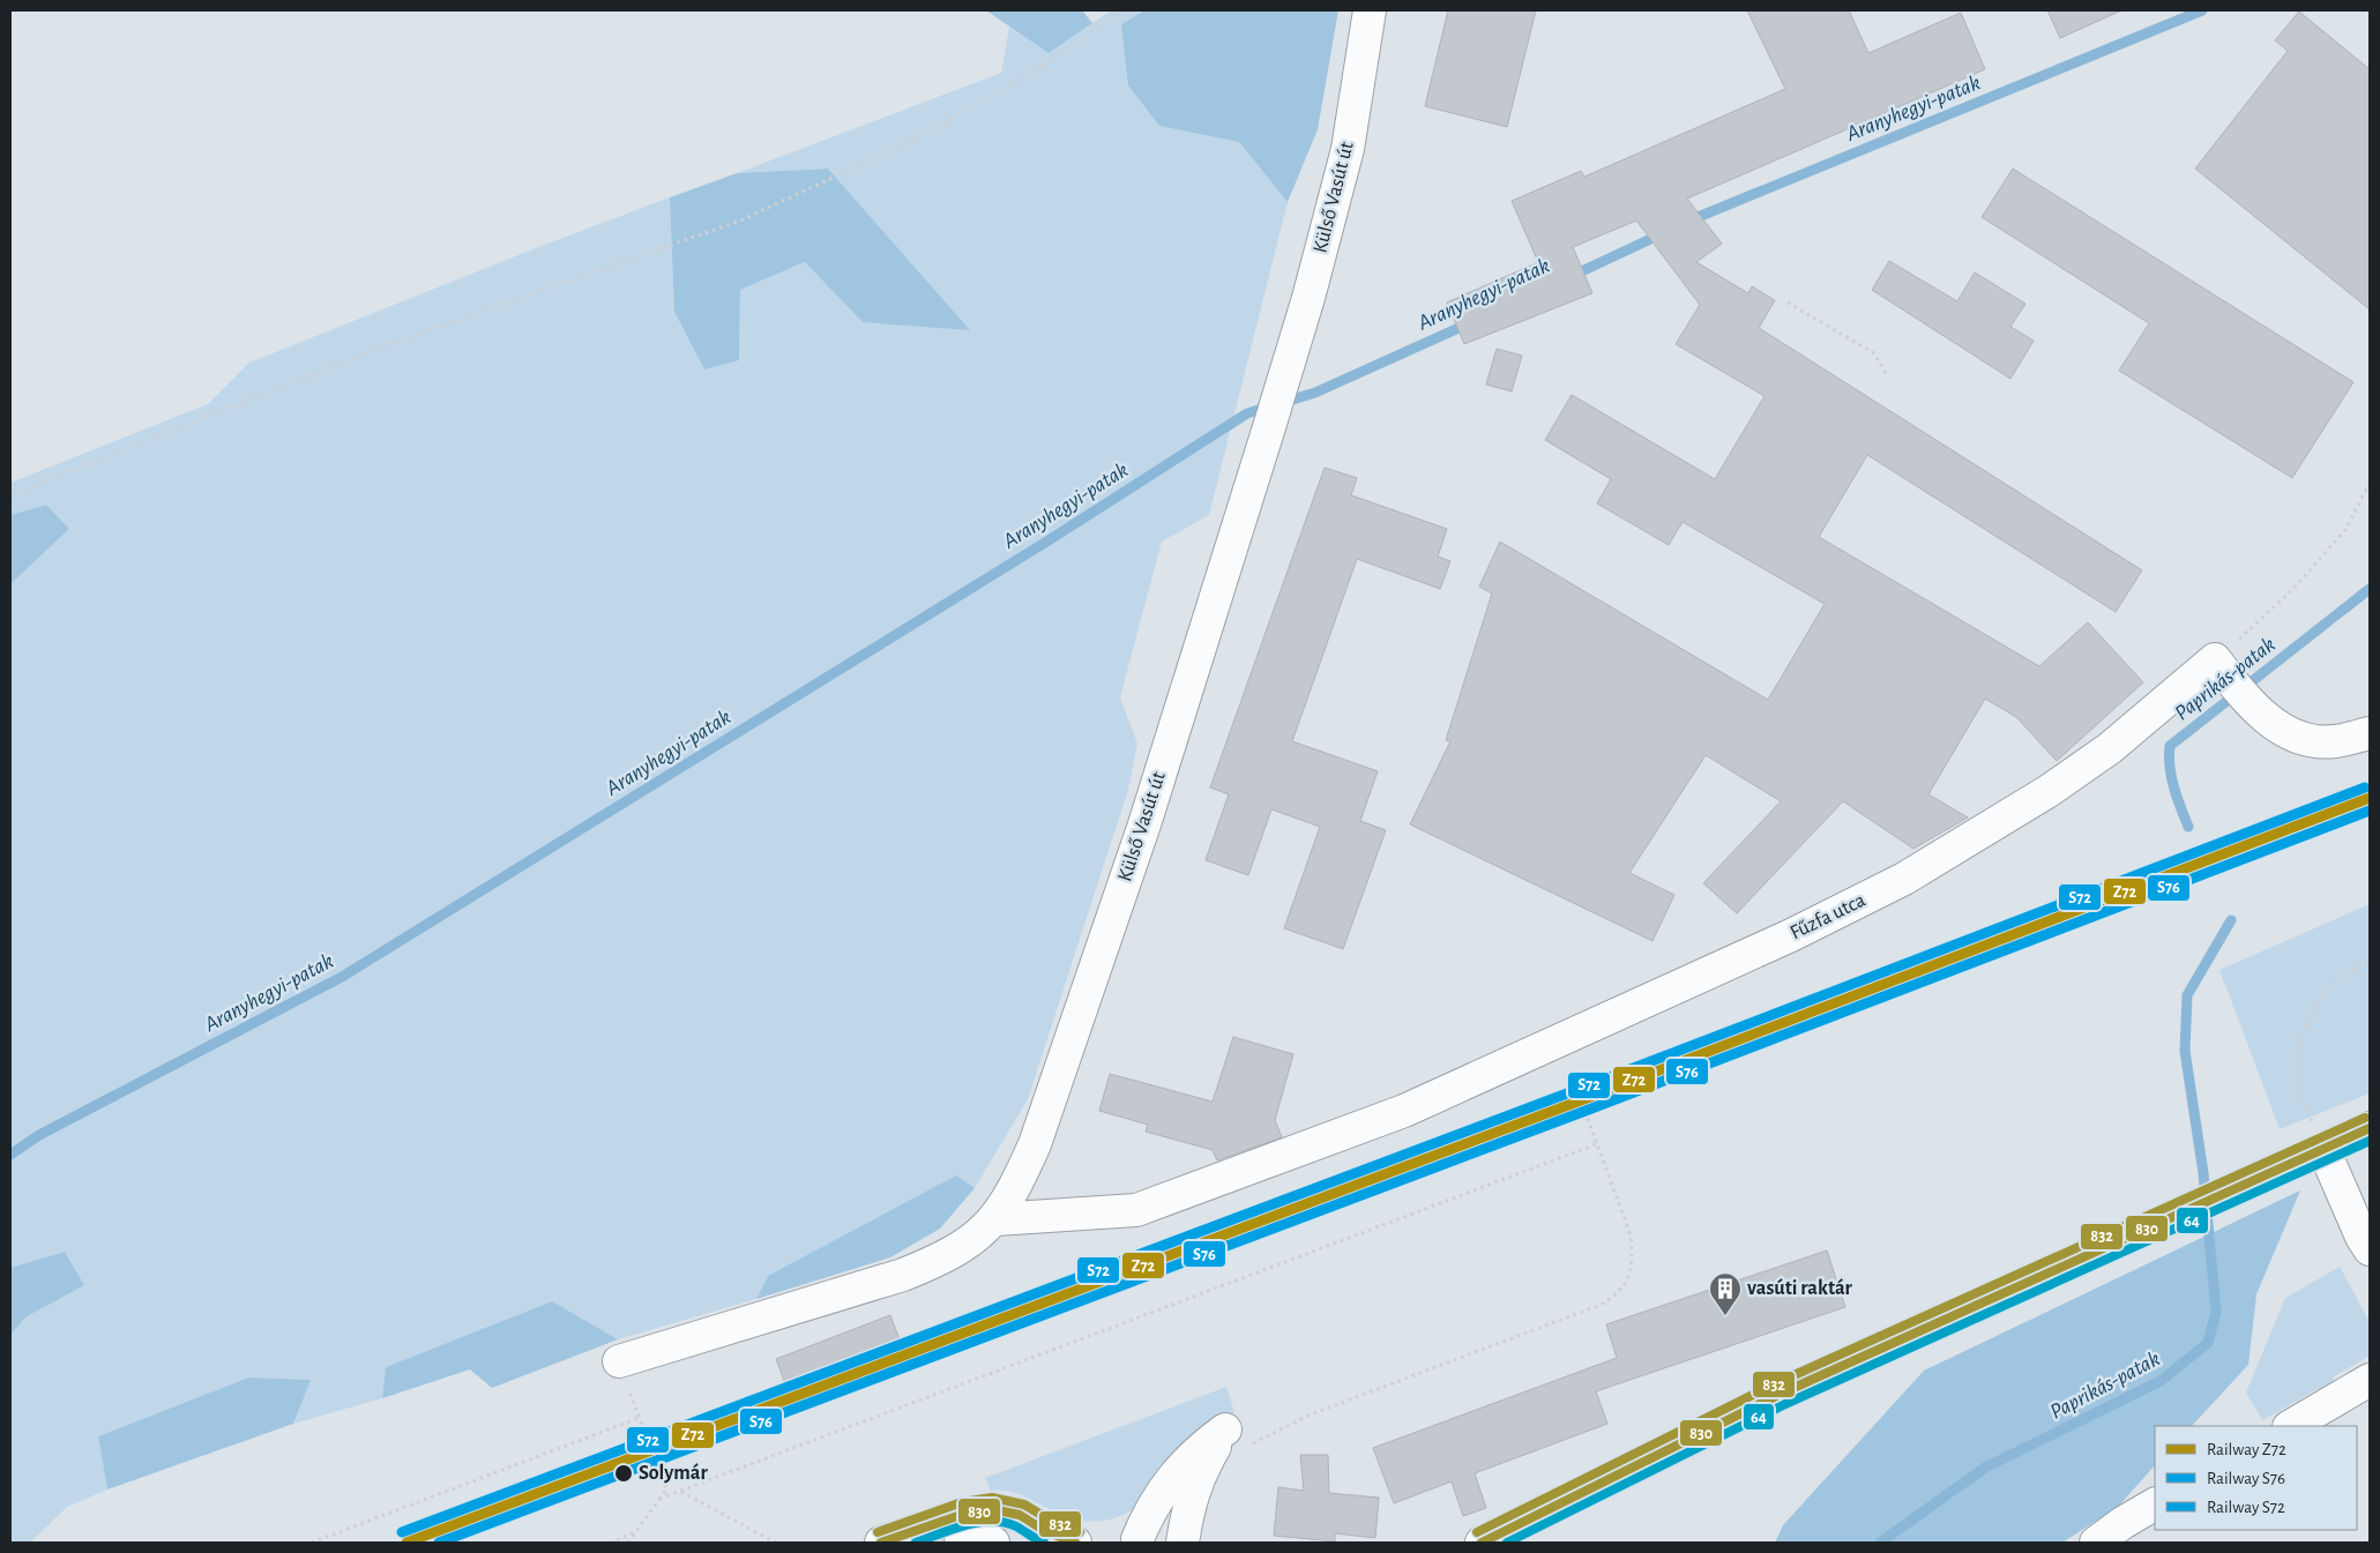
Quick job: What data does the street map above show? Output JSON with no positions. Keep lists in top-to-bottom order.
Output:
{
  "streets": {
    "street": ["Külső Vasút út", "Fűzfa utca"]
  },
  "crossings": [
    ["Külső Vasút út", "Fűzfa utca"]
  ],
  "water": ["Aranyhegyi-patak", "Paprikás-patak"],
  "places": {
    "building": ["vasúti raktár"],
    "other": ["Solymár"]
  },
  "lines": [
    "rail line S72",
    "rail line Z72",
    "rail line S76",
    "transit line 832",
    "transit line 830",
    "transit line 64"
  ],
  "legend": ["Railway Z72", "Railway S76", "Railway S72"]
}
